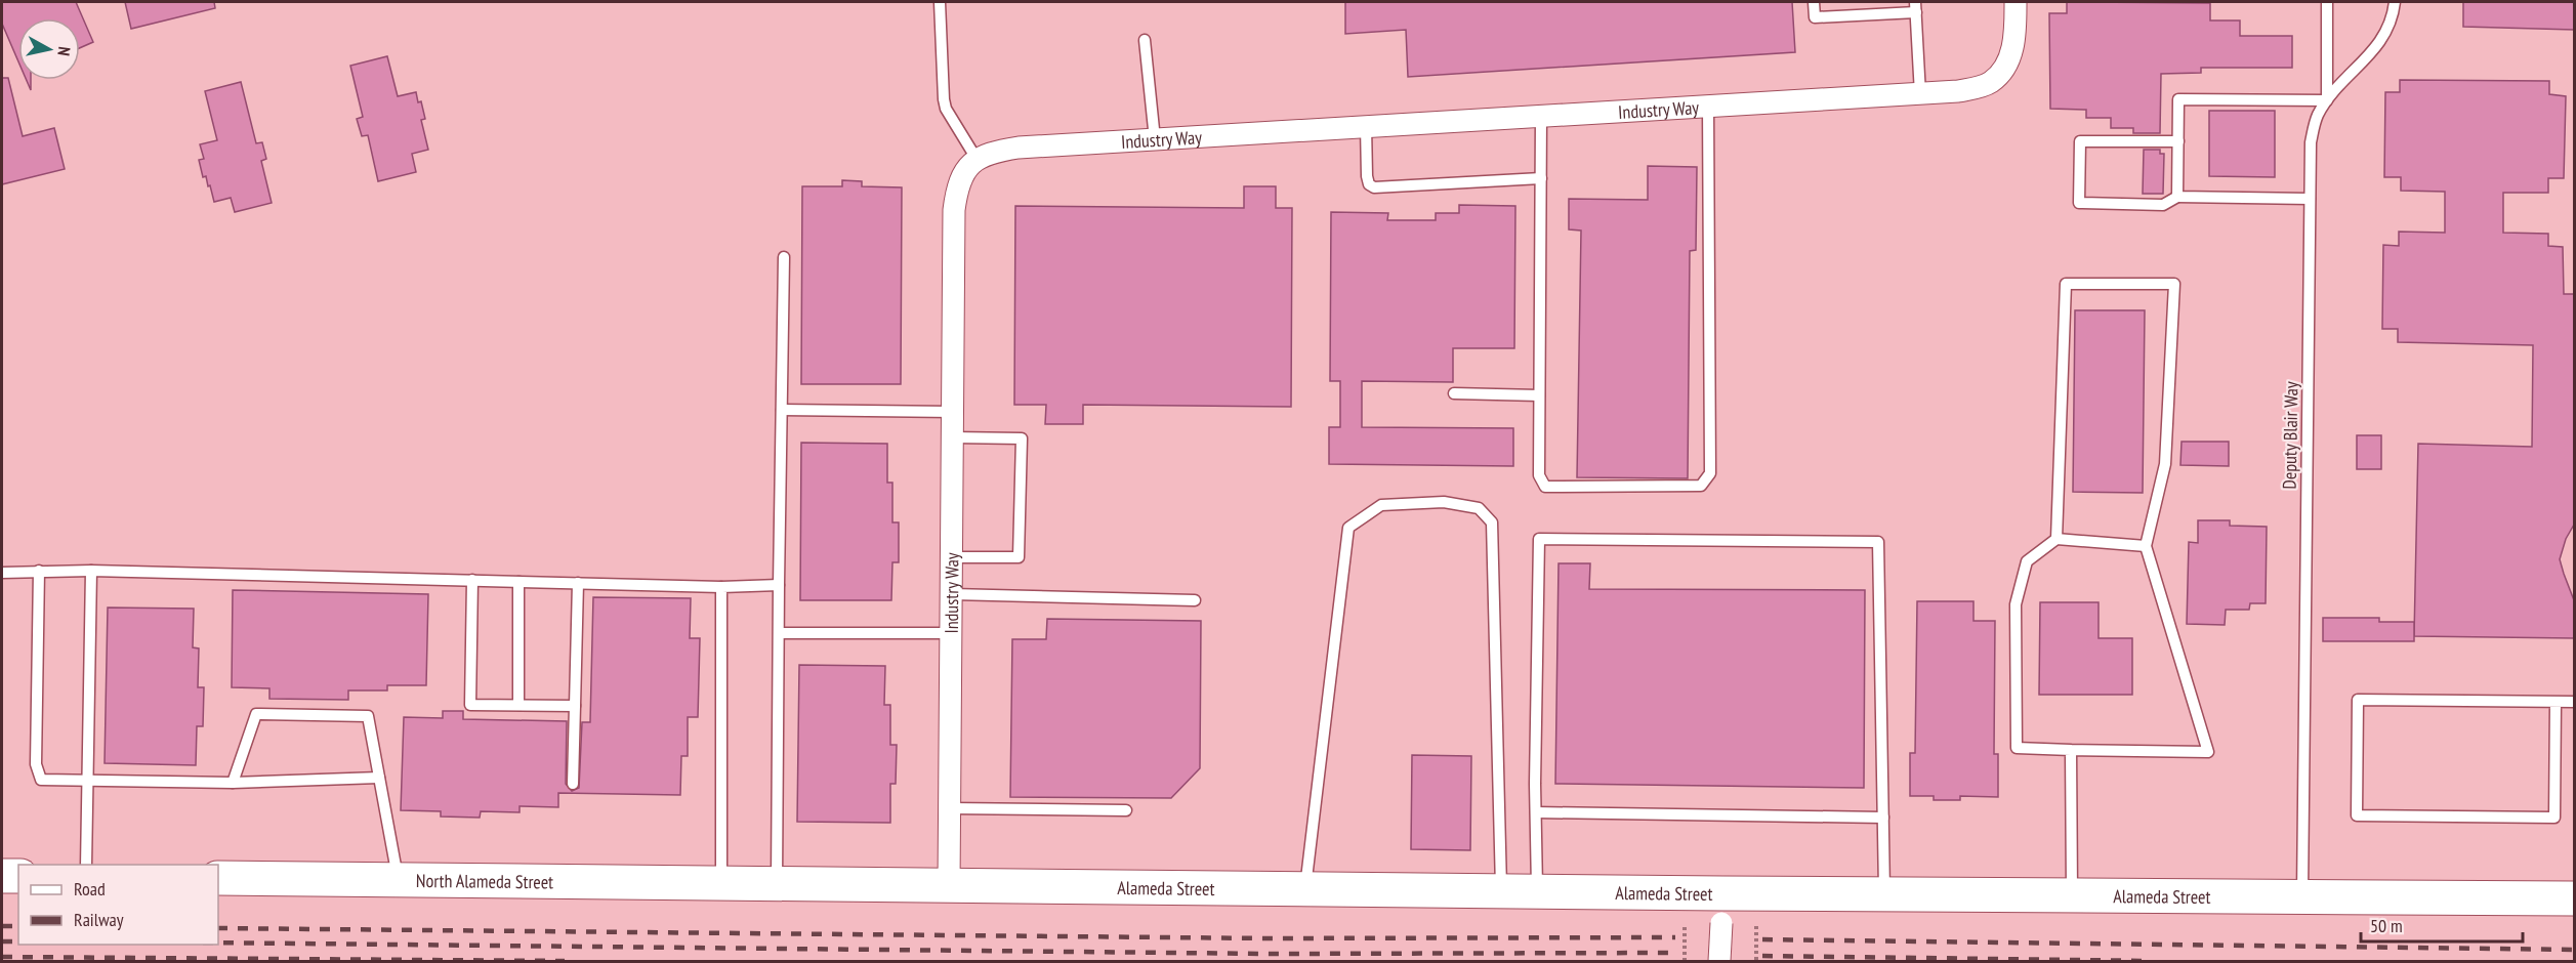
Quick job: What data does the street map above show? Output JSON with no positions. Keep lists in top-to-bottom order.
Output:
{
  "streets": {
    "main road": ["North Alameda Street", "Alameda Street"],
    "street": ["Industry Way"],
    "lane": ["Deputy Blair Way"]
  },
  "crossings": [
    ["Industry Way", "Alameda Street"],
    ["Deputy Blair Way", "Alameda Street"],
    ["North Alameda Street", "Alameda Street"]
  ],
  "legend": ["Road", "Railway"],
  "scale_bar": "50 m",
  "north": "right"
}
